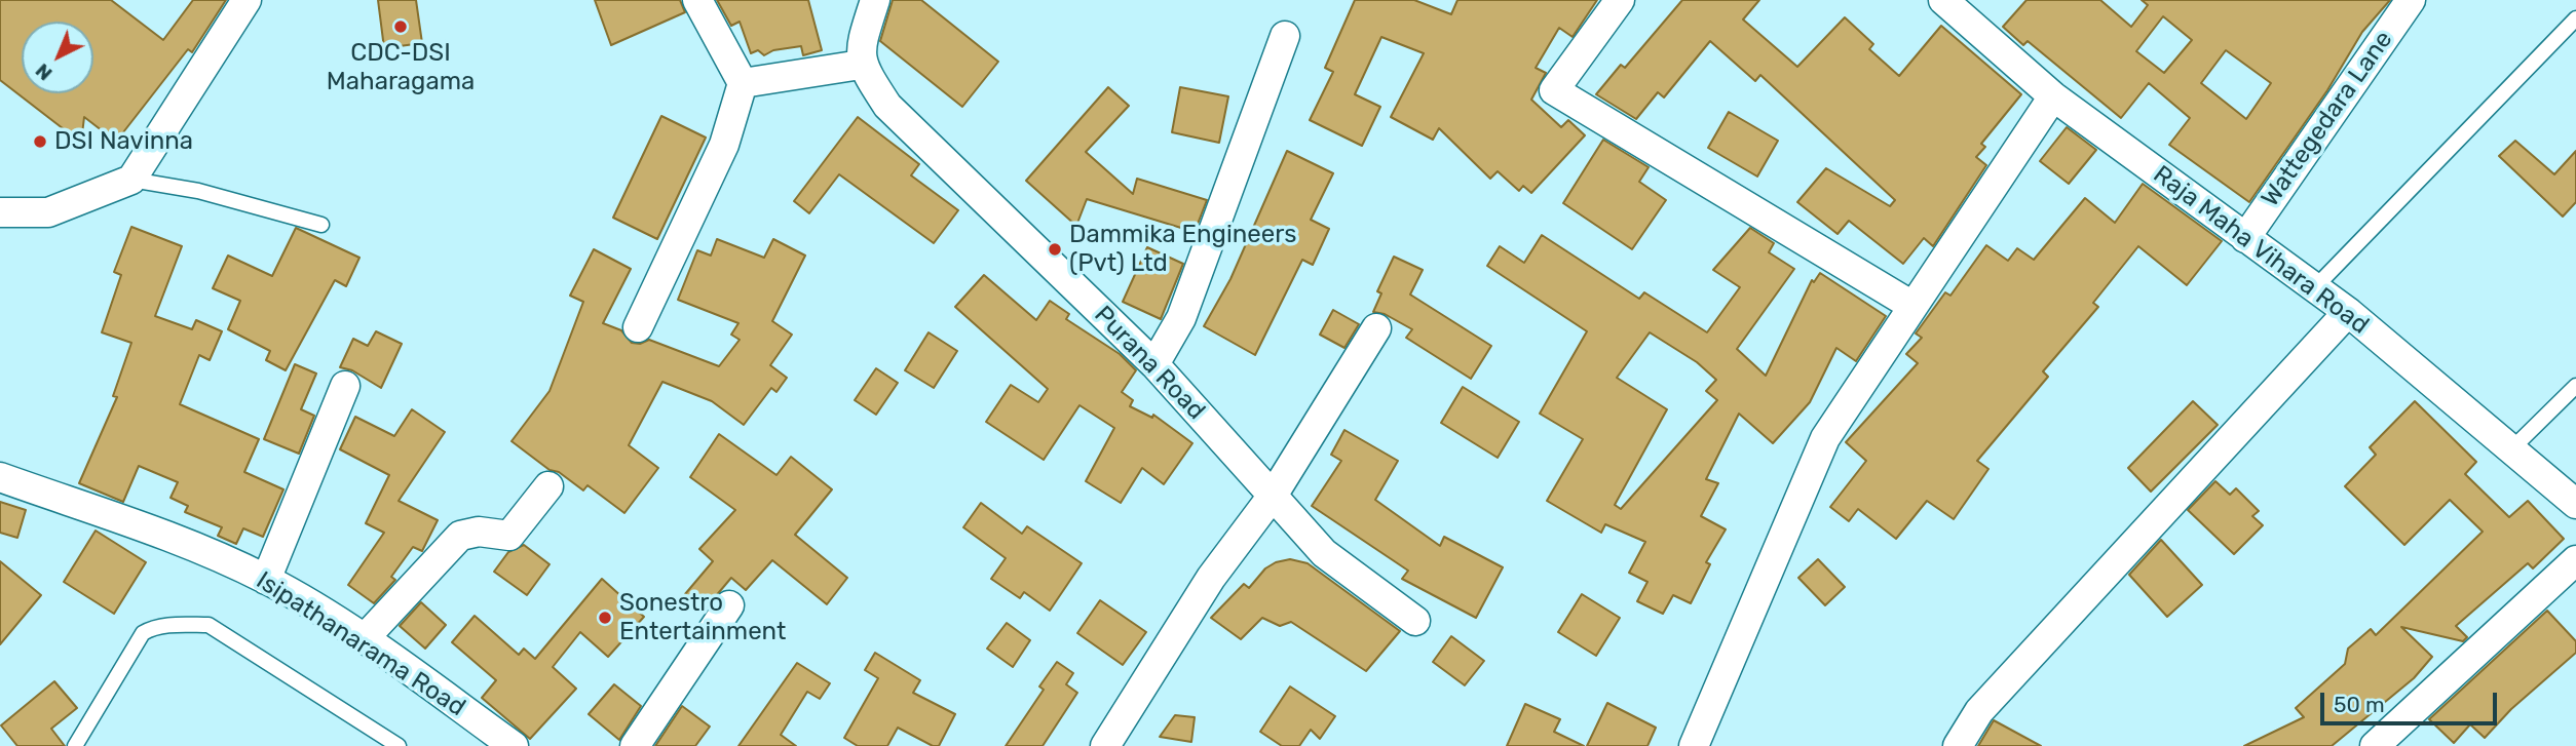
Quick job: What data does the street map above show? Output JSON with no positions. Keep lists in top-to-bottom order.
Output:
{
  "streets": {
    "street": [
      "Wattegedara Lane",
      "Raja Maha Vihara Road",
      "Purana Road",
      "Isipathanarama Road"
    ]
  },
  "crossings": [
    ["Wattegedara Lane", "Raja Maha Vihara Road"]
  ],
  "places": [
    "CDC-DSI Maharagama",
    "DSI Navinna",
    "Dammika Engineers (Pvt) Ltd",
    "Sonestro Entertainment"
  ],
  "scale_bar": "50 m",
  "north": "bottom left"
}
